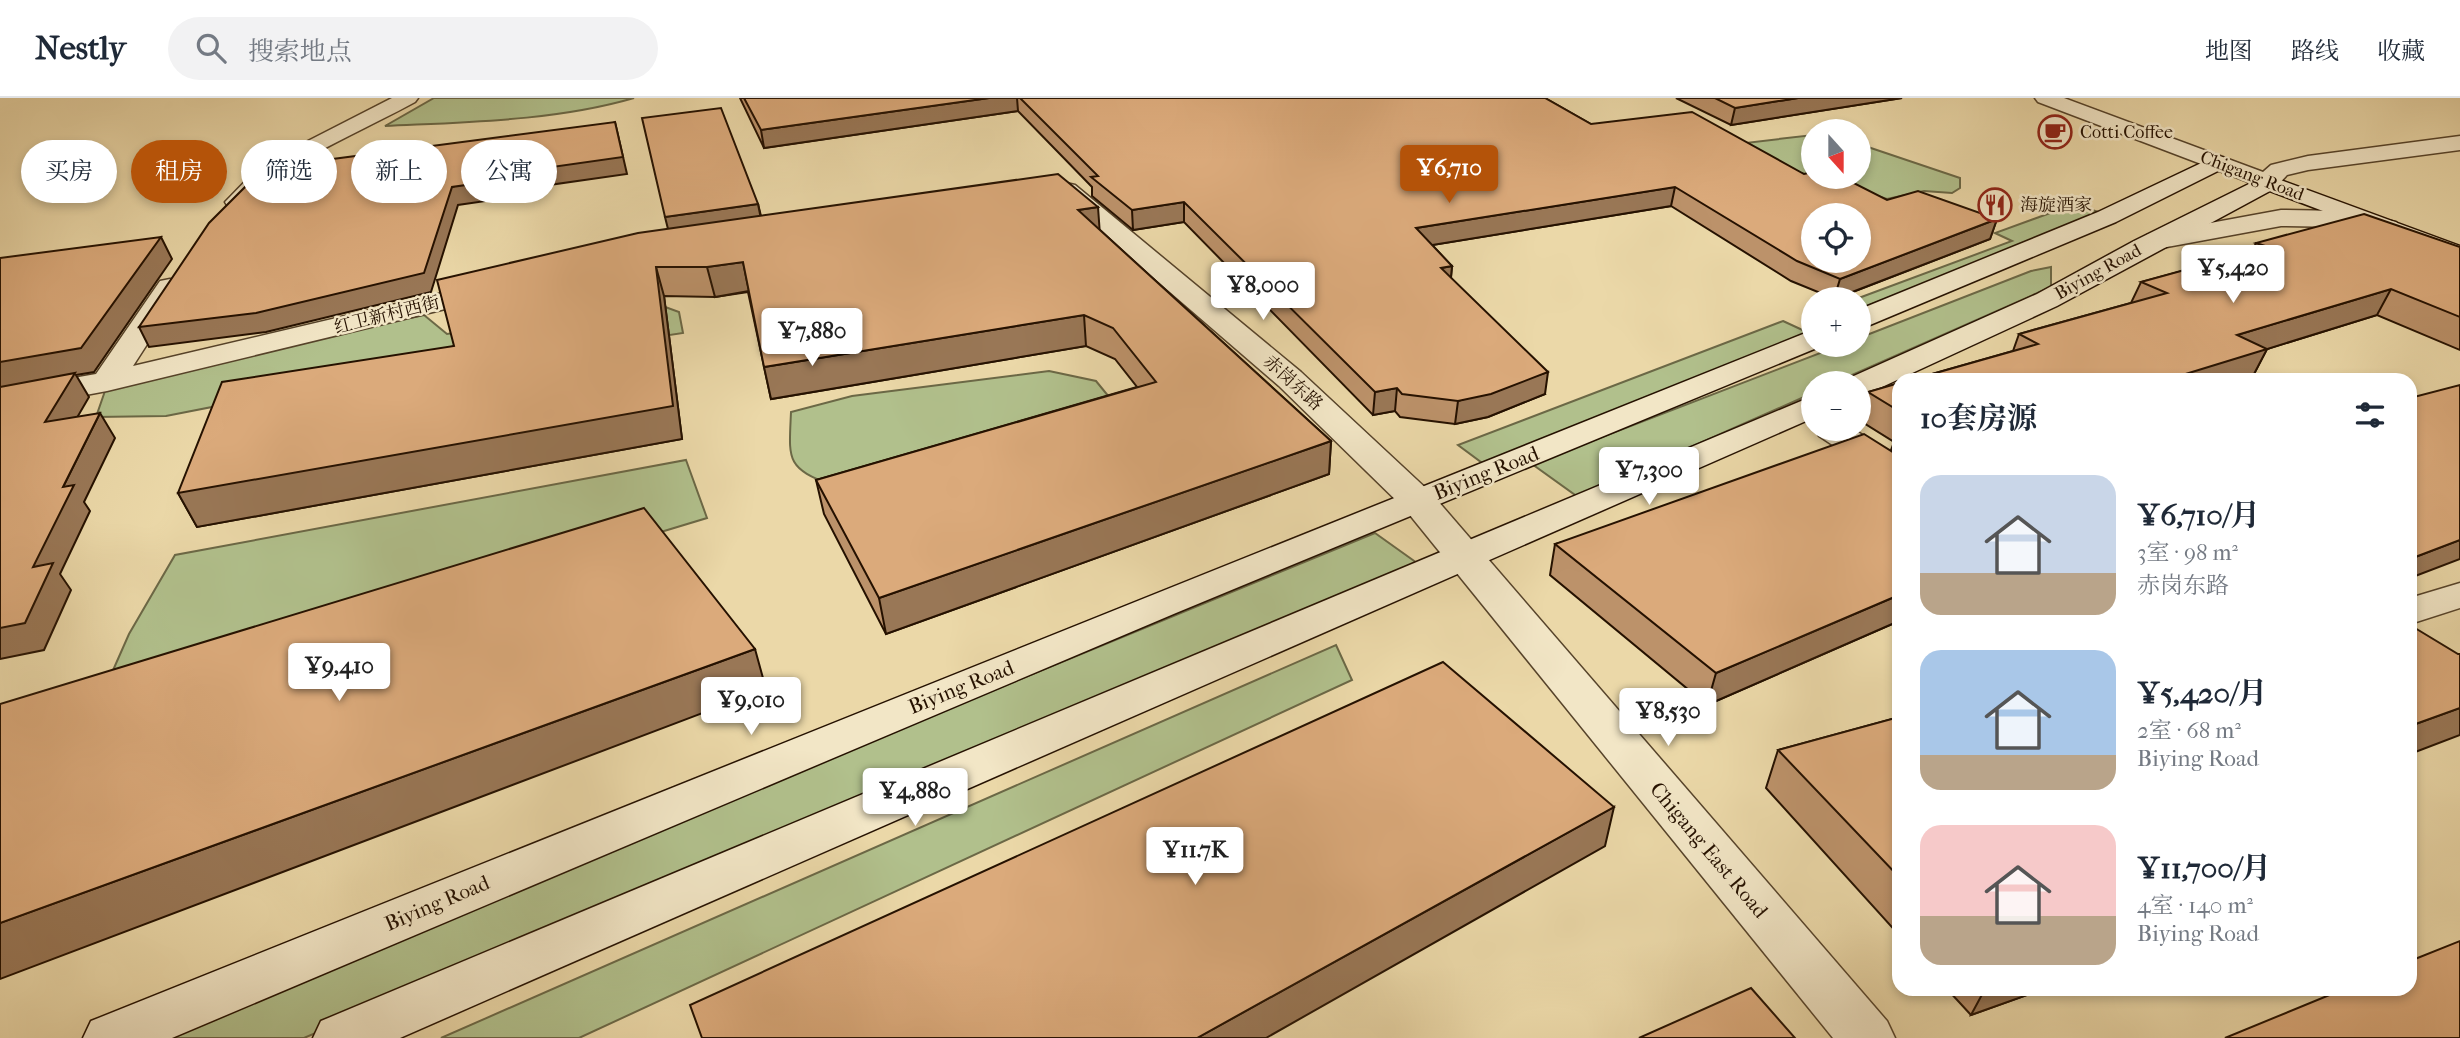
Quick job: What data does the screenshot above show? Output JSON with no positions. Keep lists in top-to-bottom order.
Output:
{
  "streets": {
    "main road": [
      "Chigang Road",
      "Biying Road",
      "红卫新村西街",
      "赤岗东路",
      "Chigang East Road"
    ]
  },
  "crossings": [
    ["Chigang Road", "Biying Road"],
    ["Biying Road", "赤岗东路"],
    ["Biying Road", "Chigang East Road"],
    ["赤岗东路", "Chigang East Road"]
  ],
  "places": {
    "cafe": ["Cotti Coffee"],
    "restaurant": ["海旋酒家"]
  },
  "north": "bottom",
  "page": {
    "header": "Nestly",
    "search": "搜索地点",
    "nav": ["地图", "路线", "收藏"],
    "map_buttons": ["+", "−"],
    "chip": [
      "买房",
      "租房",
      "筛选",
      "新上",
      "公寓"
    ],
    "price": [
      "¥6,710",
      "¥5,420",
      "¥8,000",
      "¥7,880",
      "¥7,300",
      "¥9,410",
      "¥9,010",
      "¥8,530",
      "¥4,880",
      "¥11.7K"
    ],
    "heading": "10套房源",
    "list": [
      {
        "name": "¥6,710/月",
        "note": "3室 · 98 m² · 赤岗东路"
      },
      {
        "name": "¥5,420/月",
        "note": "2室 · 68 m² · Biying Road"
      },
      {
        "name": "¥11,700/月",
        "note": "4室 · 140 m² · Biying Road"
      }
    ]
  }
}
